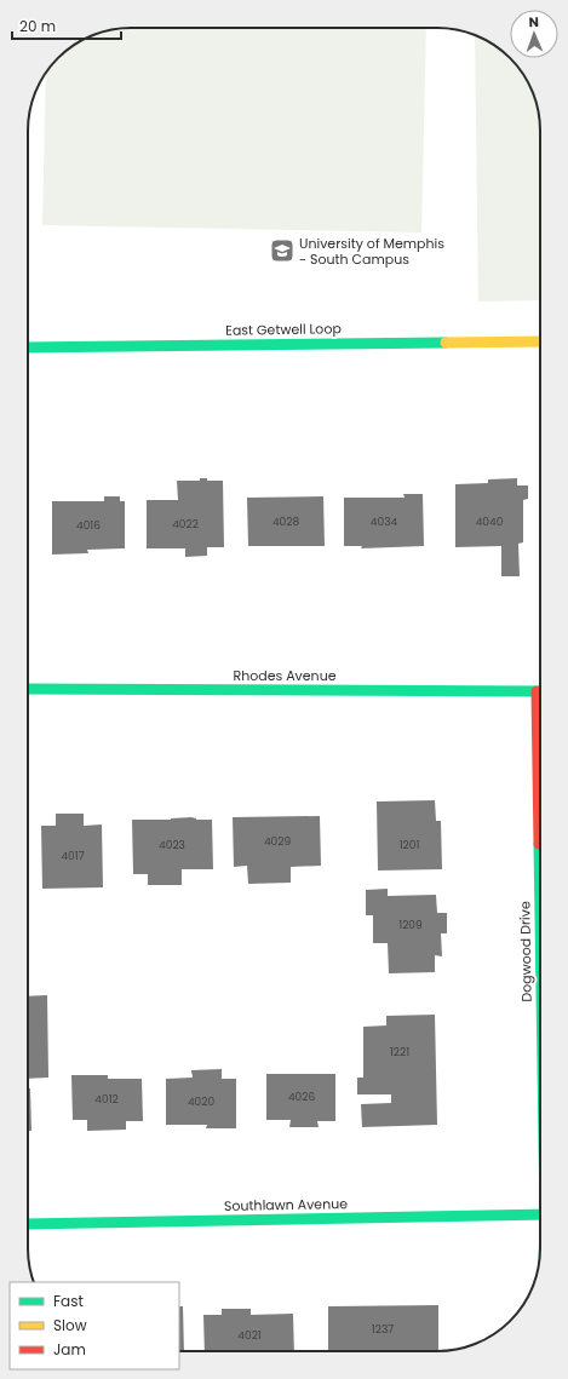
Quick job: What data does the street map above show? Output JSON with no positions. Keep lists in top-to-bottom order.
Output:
{
  "streets": {
    "street": ["East Getwell Loop", "Rhodes Avenue", "Southlawn Avenue"]
  },
  "places": {
    "school or university": ["University of Memphis - South Campus"]
  },
  "house_numbers": [
    "4028",
    "4034",
    "4040",
    "4022",
    "4016",
    "4029",
    "4023",
    "1201",
    "4017",
    "1209",
    "1221",
    "4026",
    "4012",
    "4020",
    "1237",
    "4021"
  ],
  "legend": ["Fast", "Slow", "Jam"],
  "scale_bar": "20 m",
  "north": "top"
}
